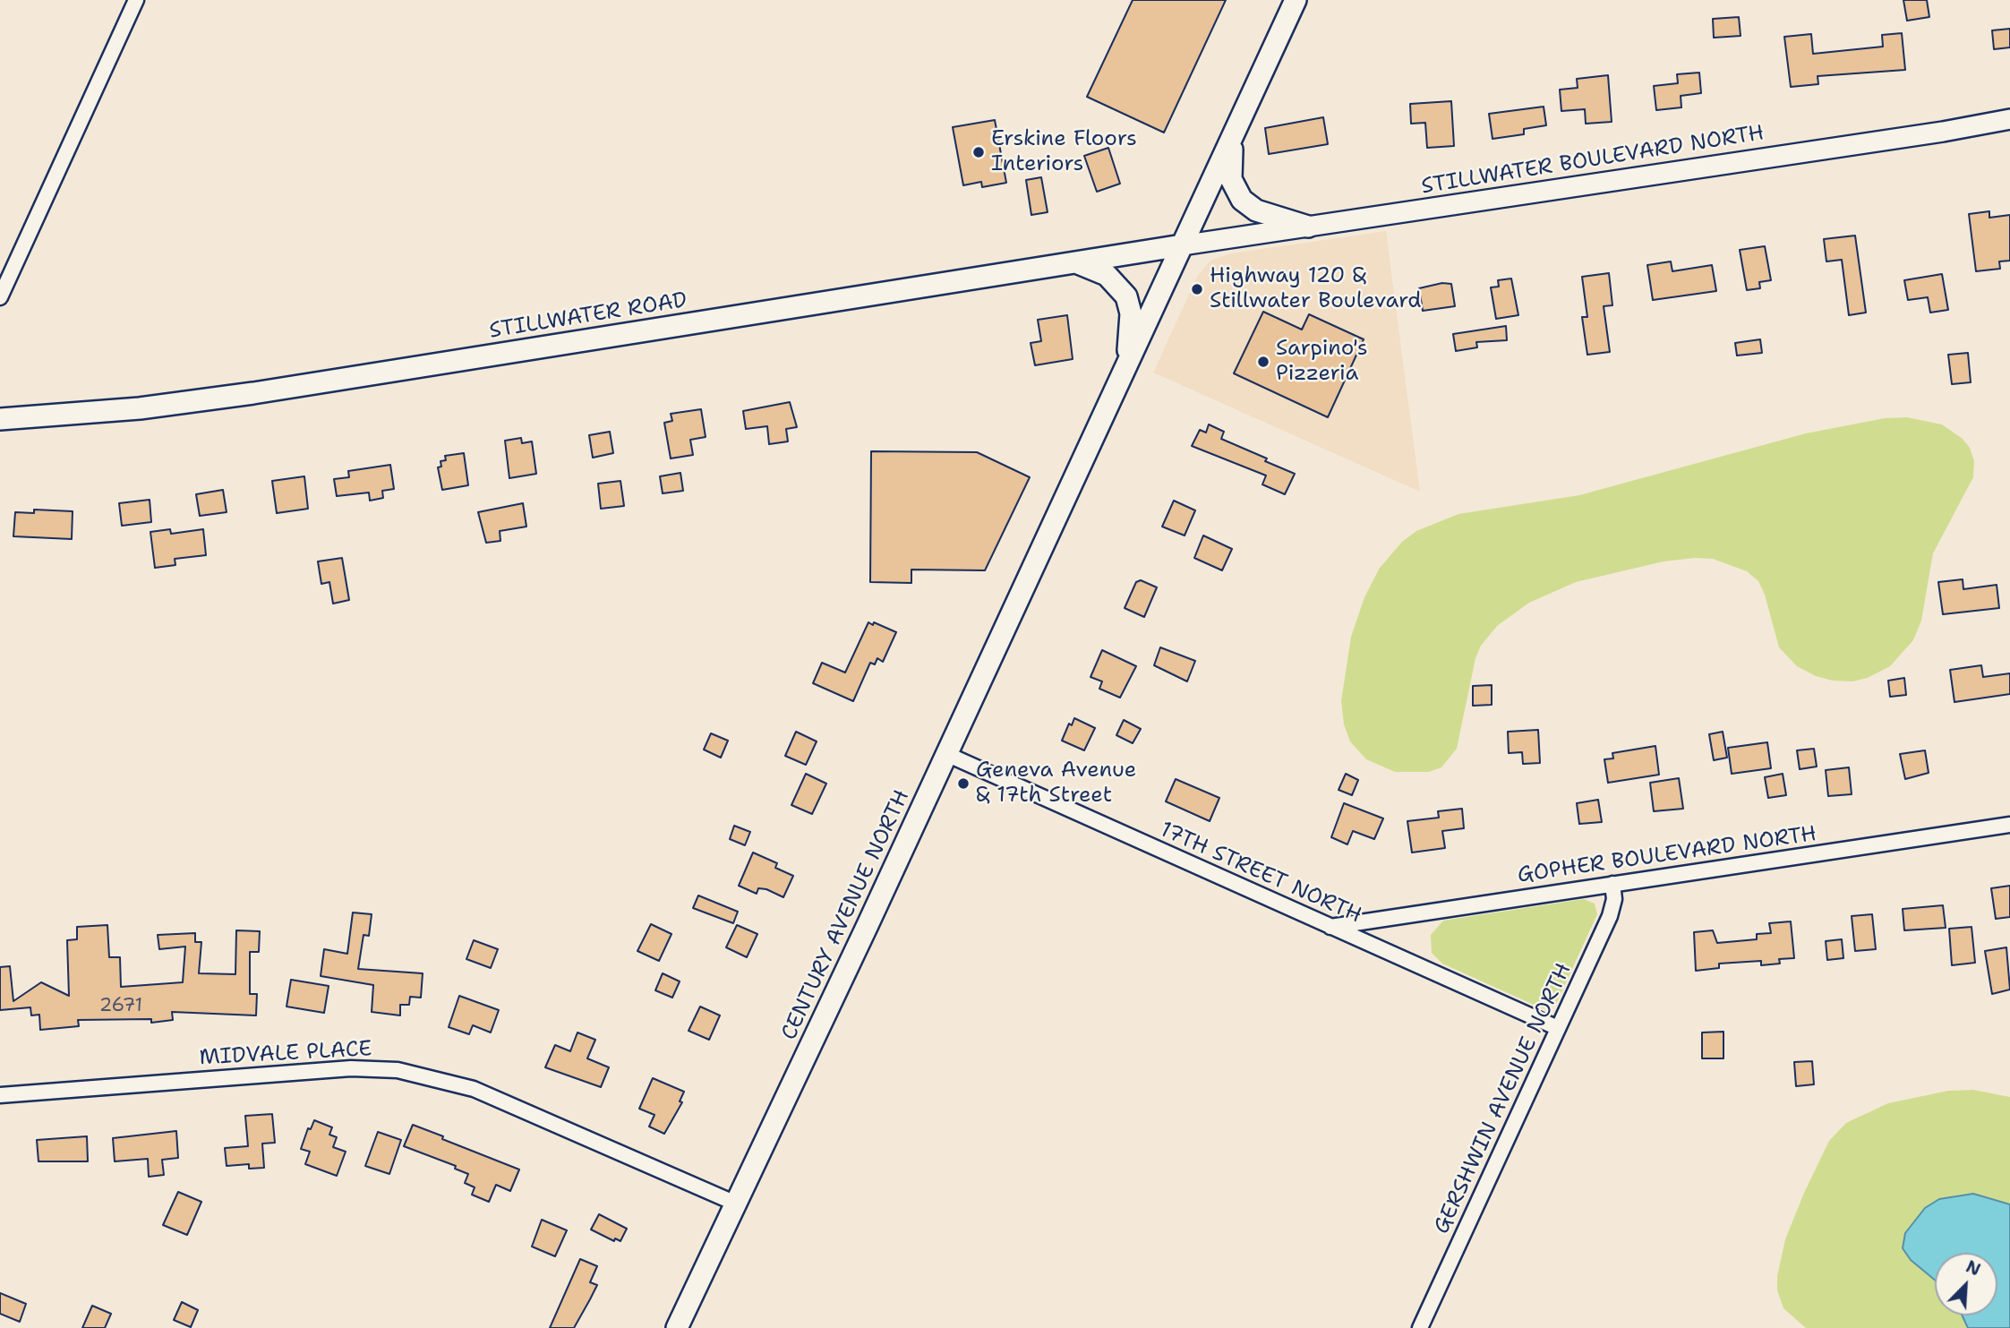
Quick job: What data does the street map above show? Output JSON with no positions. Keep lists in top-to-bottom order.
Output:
{
  "streets": {
    "main road": ["STILLWATER ROAD", "CENTURY AVENUE NORTH"],
    "street": [
      "STILLWATER BOULEVARD NORTH",
      "GOPHER BOULEVARD NORTH",
      "17TH STREET NORTH",
      "MIDVALE PLACE",
      "GERSHWIN AVENUE NORTH"
    ]
  },
  "crossings": [
    ["STILLWATER BOULEVARD NORTH", "STILLWATER ROAD"],
    ["STILLWATER BOULEVARD NORTH", "CENTURY AVENUE NORTH"],
    ["STILLWATER ROAD", "CENTURY AVENUE NORTH"],
    ["GOPHER BOULEVARD NORTH", "17TH STREET NORTH"],
    ["GOPHER BOULEVARD NORTH", "GERSHWIN AVENUE NORTH"],
    ["17TH STREET NORTH", "CENTURY AVENUE NORTH"],
    ["17TH STREET NORTH", "GERSHWIN AVENUE NORTH"],
    ["CENTURY AVENUE NORTH", "MIDVALE PLACE"]
  ],
  "places": [
    "Erskine Floors Interiors",
    "Highway 120 & Stillwater Boulevard",
    "Sarpino's Pizzeria",
    "Geneva Avenue & 17th Street"
  ],
  "house_numbers": ["2671"],
  "north": "top right"
}
